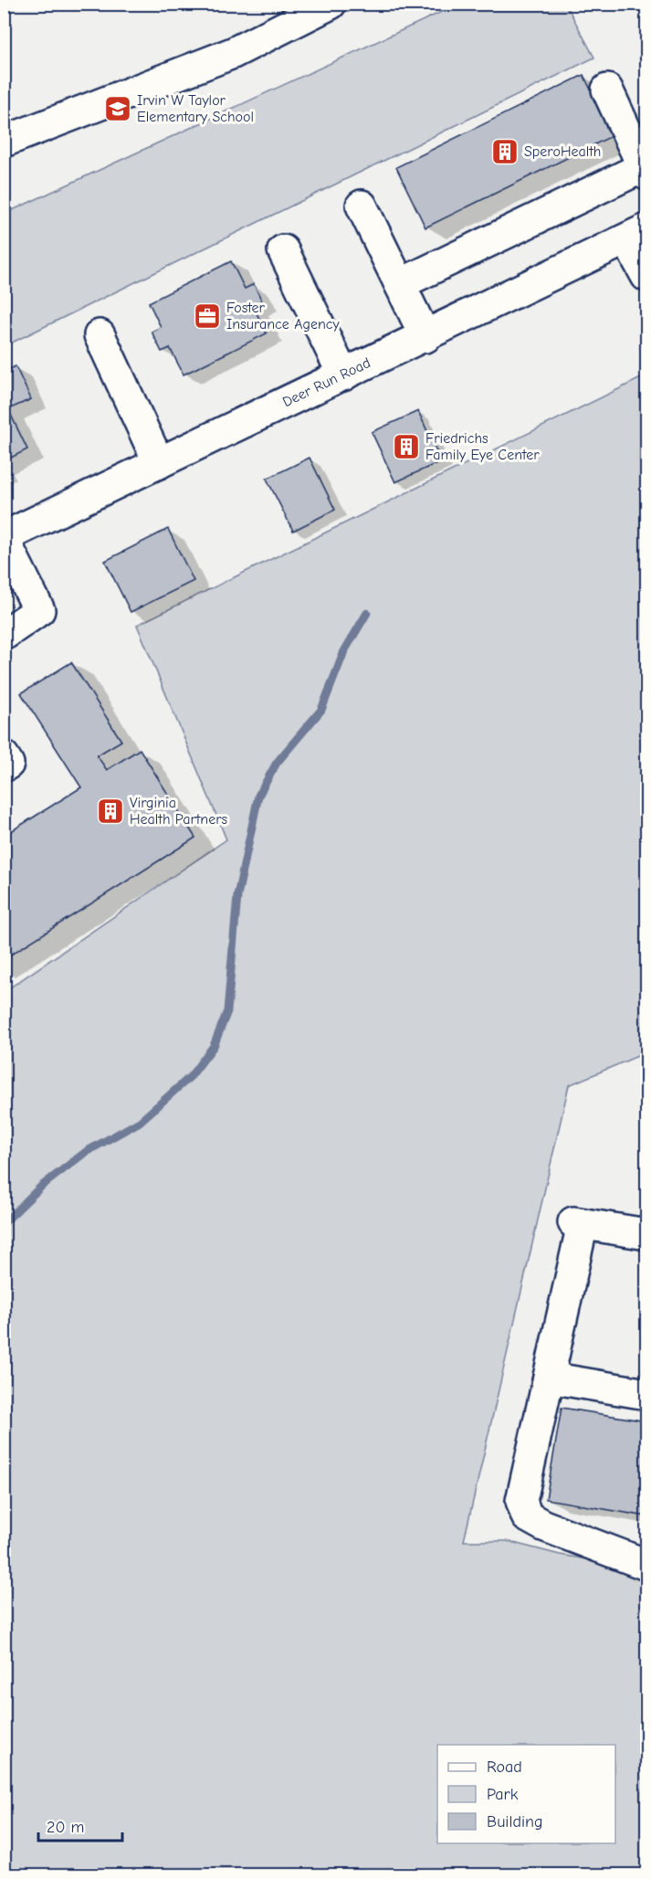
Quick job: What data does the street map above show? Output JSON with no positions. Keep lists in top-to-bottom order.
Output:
{
  "streets": {
    "street": ["Deer Run Road"]
  },
  "places": {
    "school or university": ["Irvin W Taylor Elementary School"],
    "building": ["SperoHealth", "Friedrichs Family Eye Center", "Virginia Health Partners"],
    "office": ["Foster Insurance Agency"]
  },
  "legend": ["Road", "Park", "Building"],
  "scale_bar": "20 m"
}
